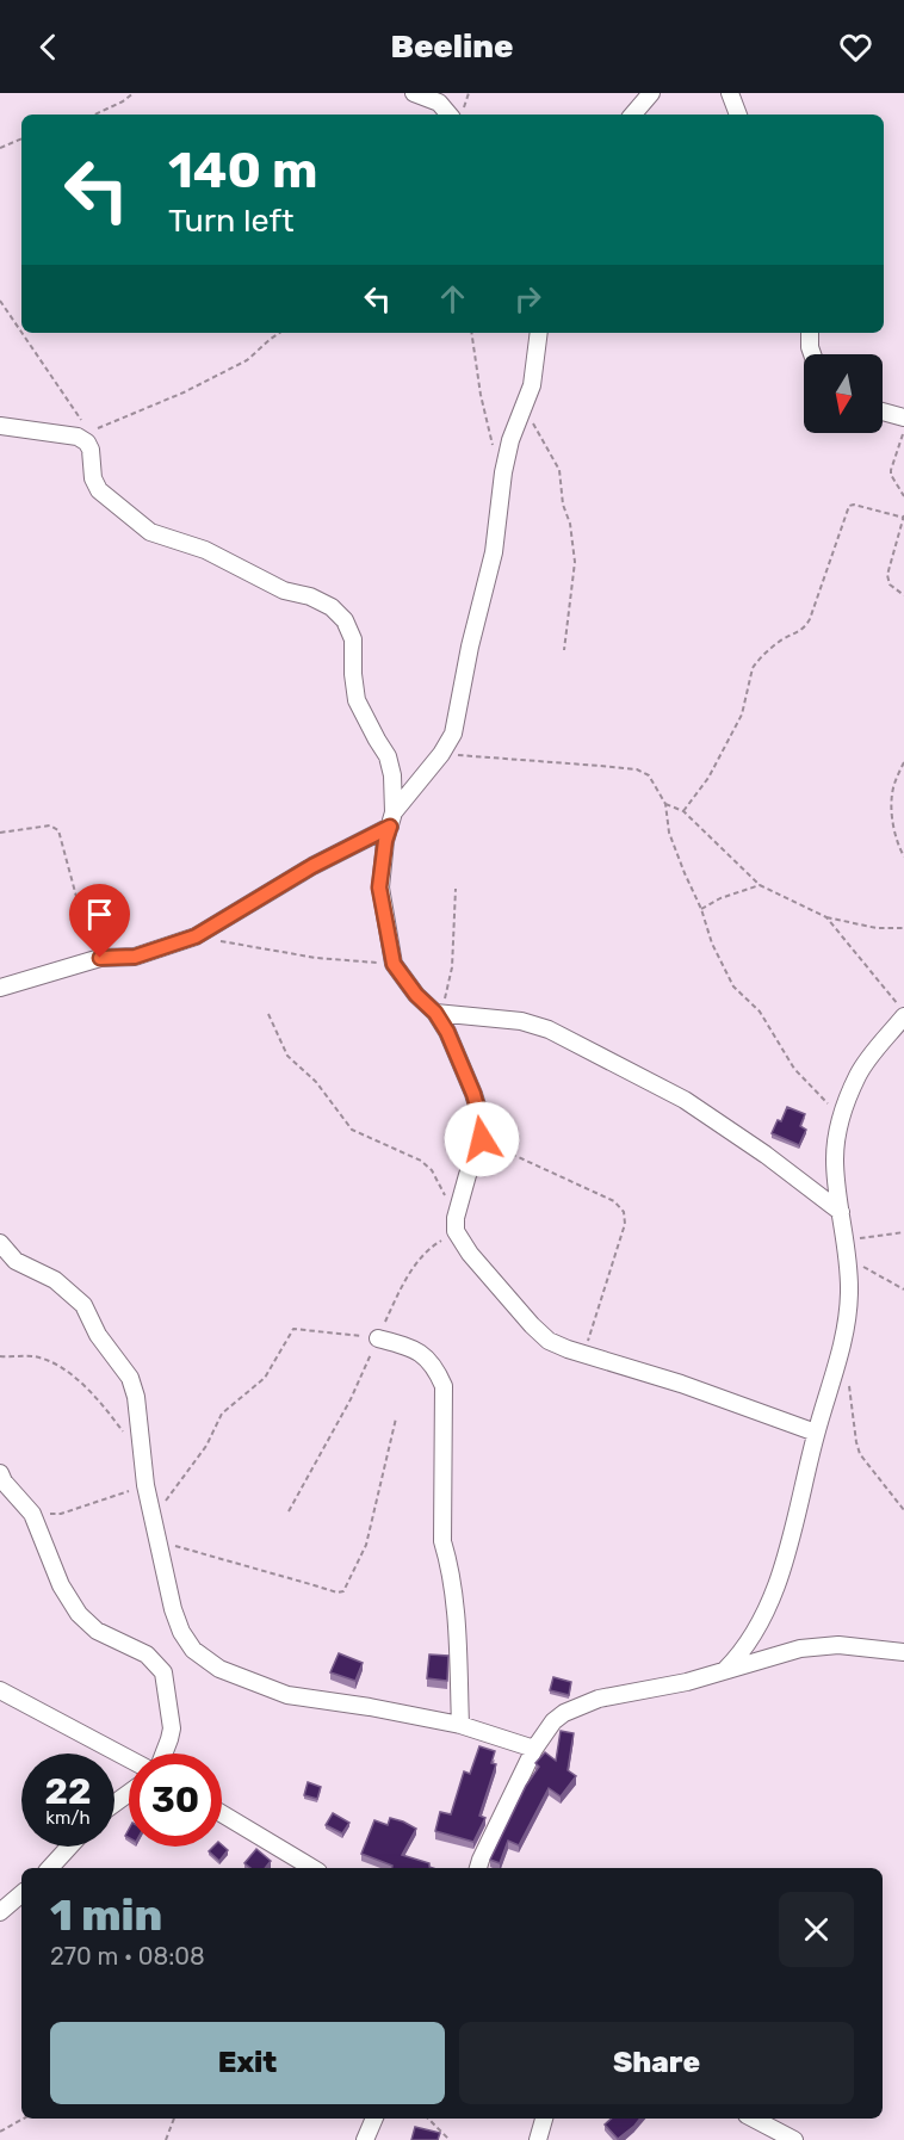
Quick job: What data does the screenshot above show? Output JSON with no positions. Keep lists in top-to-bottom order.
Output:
{
  "north": "bottom",
  "page": {
    "header": "Beeline",
    "turn": ["140 m", "Turn left"],
    "speed": "22 km/h",
    "limit": "30",
    "heading": ["1 min", "270 m · 08:08"],
    "buttons": ["Exit", "Share"]
  }
}
